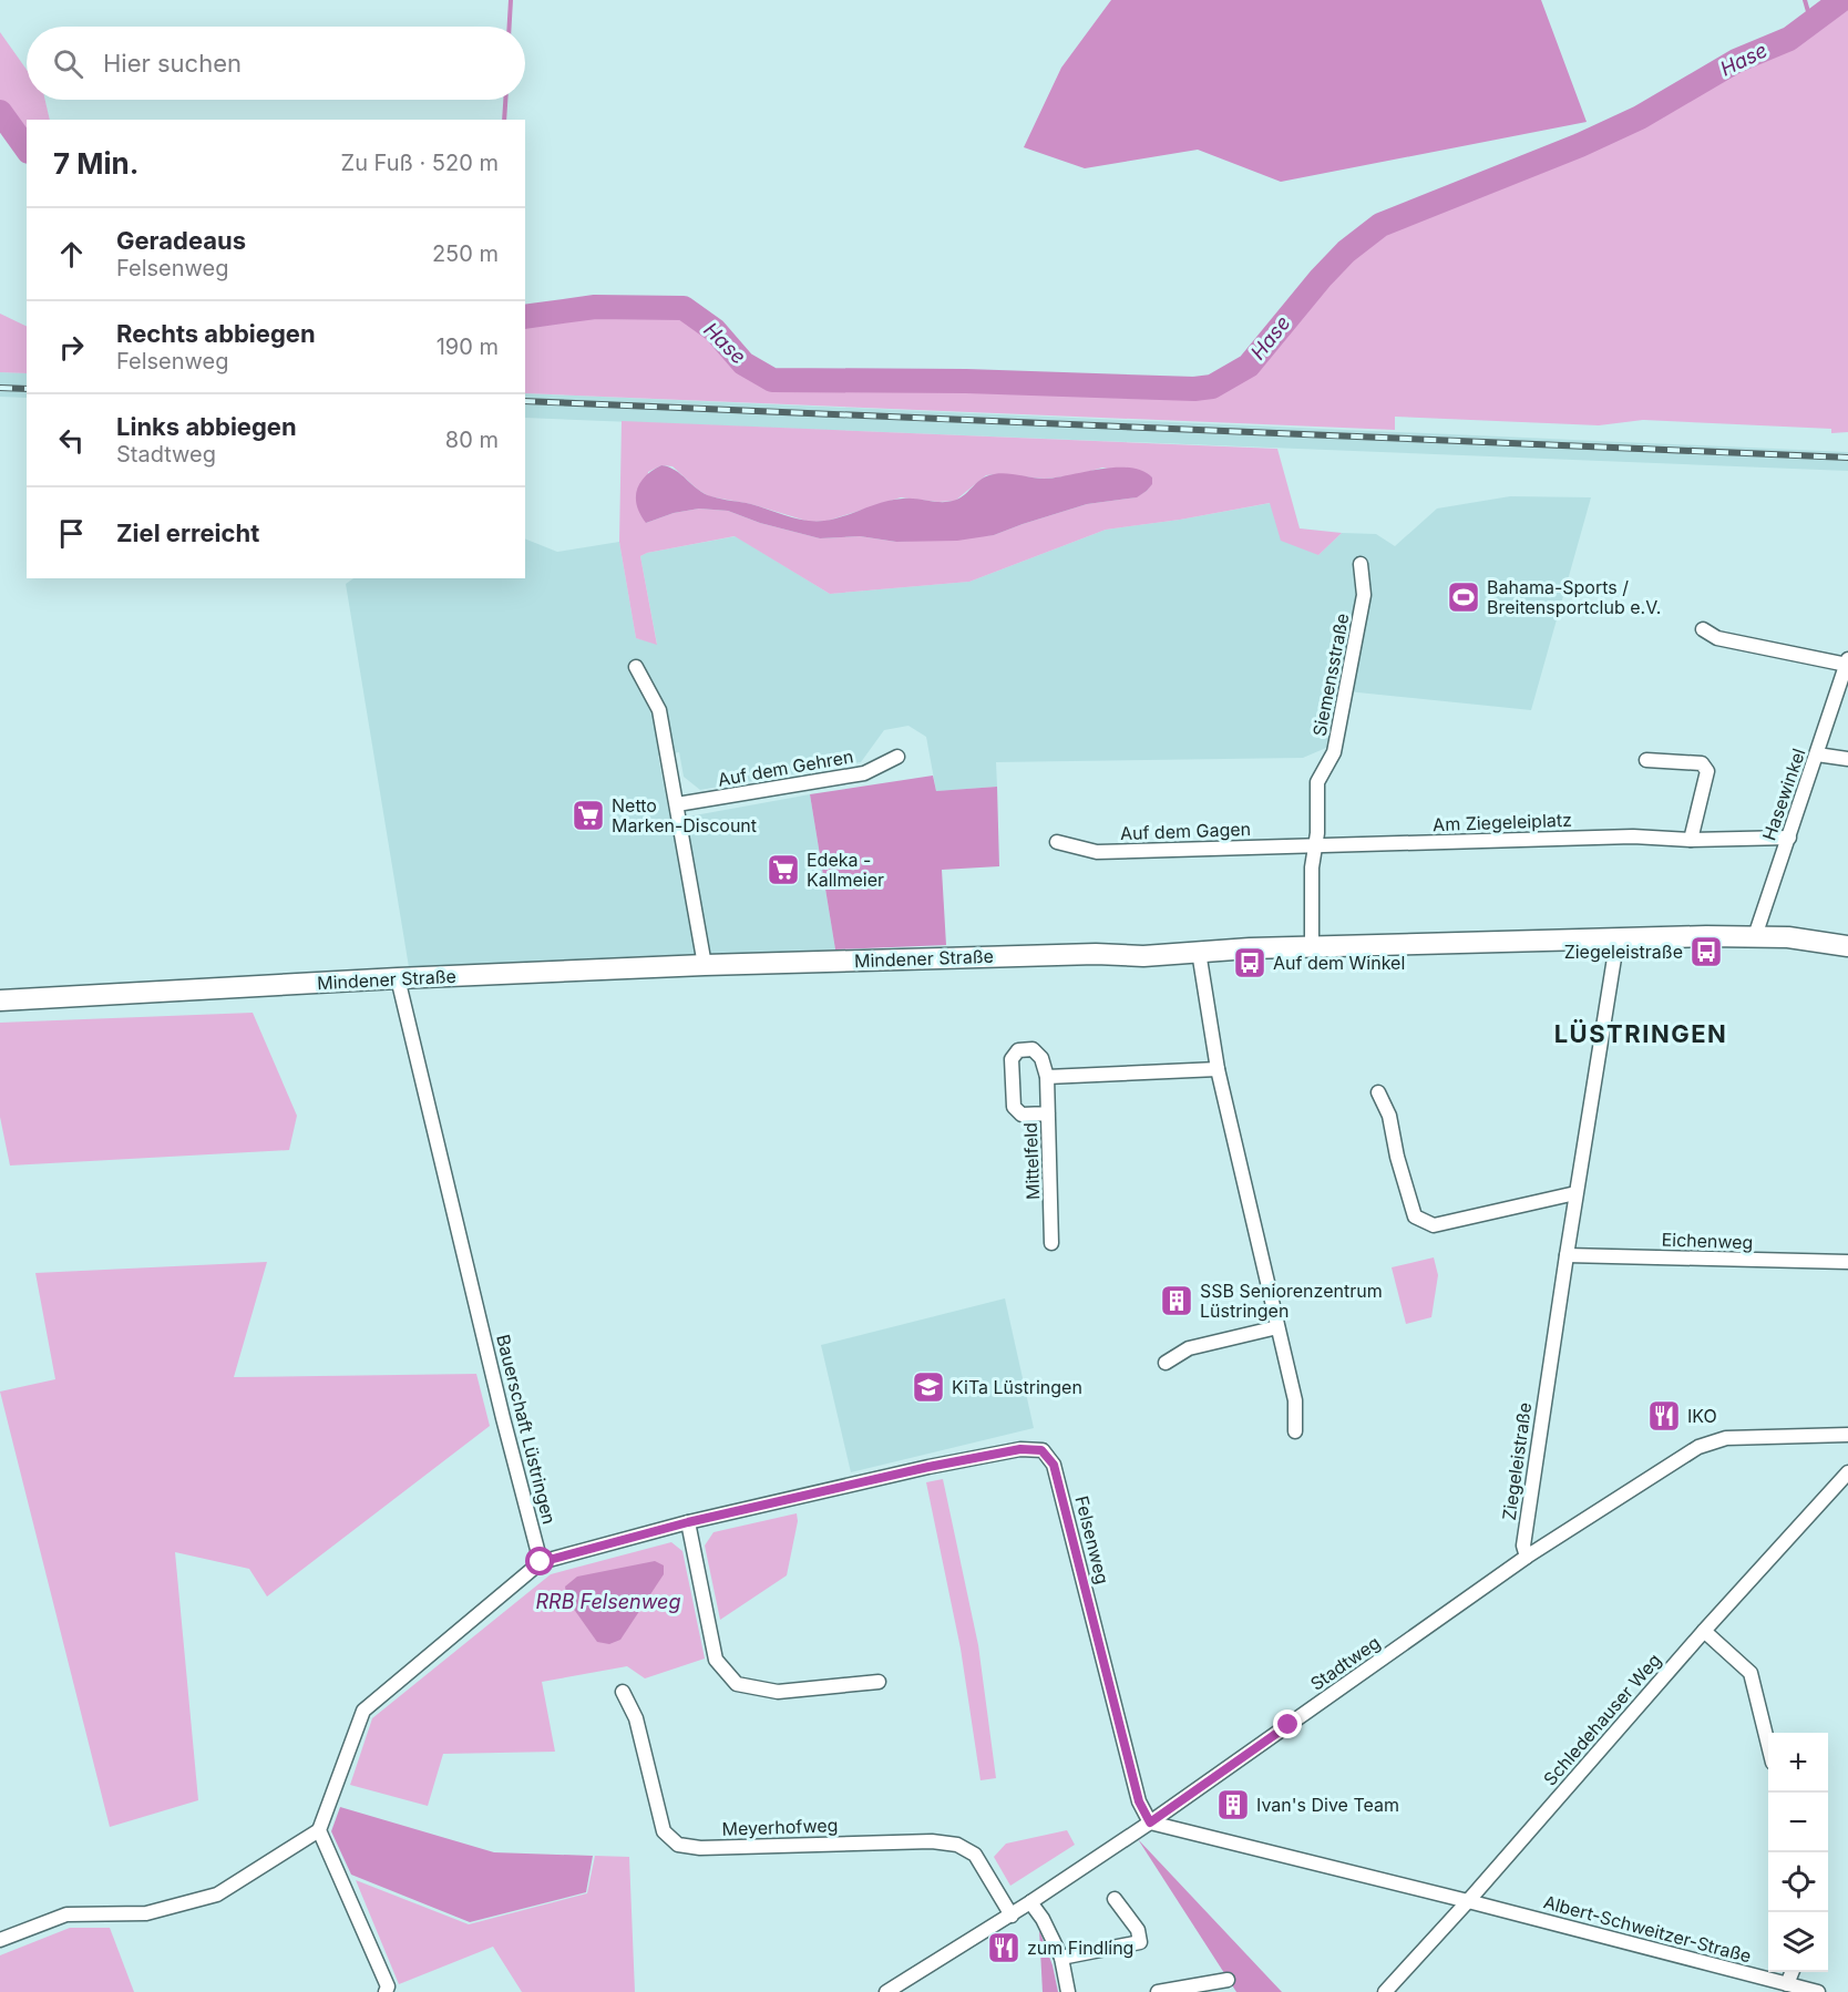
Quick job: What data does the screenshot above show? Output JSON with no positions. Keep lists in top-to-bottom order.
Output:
{
  "streets": {
    "main road": ["Mindener Straße"],
    "street": [
      "Siemensstraße",
      "Auf dem Gehren",
      "Hasewinkel",
      "Am Ziegeleiplatz",
      "Auf dem Gagen",
      "Mittelfeld",
      "Eichenweg",
      "Bauerschaft Lüstringen",
      "Ziegeleistraße",
      "Felsenweg",
      "Stadtweg",
      "Schledehauser Weg",
      "Meyerhofweg",
      "Albert-Schweitzer-Straße"
    ]
  },
  "crossings": [
    ["Siemensstraße", "Am Ziegeleiplatz"],
    ["Siemensstraße", "Auf dem Gagen"],
    ["Siemensstraße", "Mindener Straße"],
    ["Hasewinkel", "Am Ziegeleiplatz"],
    ["Hasewinkel", "Mindener Straße"],
    ["Am Ziegeleiplatz", "Auf dem Gagen"],
    ["Mindener Straße", "Bauerschaft Lüstringen"],
    ["Mindener Straße", "Ziegeleistraße"],
    ["Eichenweg", "Ziegeleistraße"],
    ["Bauerschaft Lüstringen", "Felsenweg"],
    ["Ziegeleistraße", "Stadtweg"],
    ["Felsenweg", "Stadtweg"],
    ["Stadtweg", "Meyerhofweg"],
    ["Schledehauser Weg", "Albert-Schweitzer-Straße"]
  ],
  "districts": ["LÜSTRINGEN"],
  "water": ["Hase", "RRB Felsenweg"],
  "places": {
    "sports": ["Bahama-Sports / Breitensportclub e.V."],
    "supermarket": ["Netto Marken-Discount", "Edeka - Kallmeier"],
    "bus stop": ["Ziegeleistraße", "Auf dem Winkel"],
    "building": ["SSB Seniorenzentrum Lüstringen", "Ivan's Dive Team"],
    "school or university": ["KiTa Lüstringen"],
    "restaurant": ["IKO", "zum Findling"]
  },
  "page": {
    "search": "Hier suchen",
    "heading": ["7 Min.", "Zu Fuß · 520 m"],
    "list": [
      ["Geradeaus", "Felsenweg", "250 m"],
      ["Rechts abbiegen", "Felsenweg", "190 m"],
      ["Links abbiegen", "Stadtweg", "80 m"],
      "Ziel erreicht"
    ],
    "map_buttons": ["+", "−"]
  }
}
